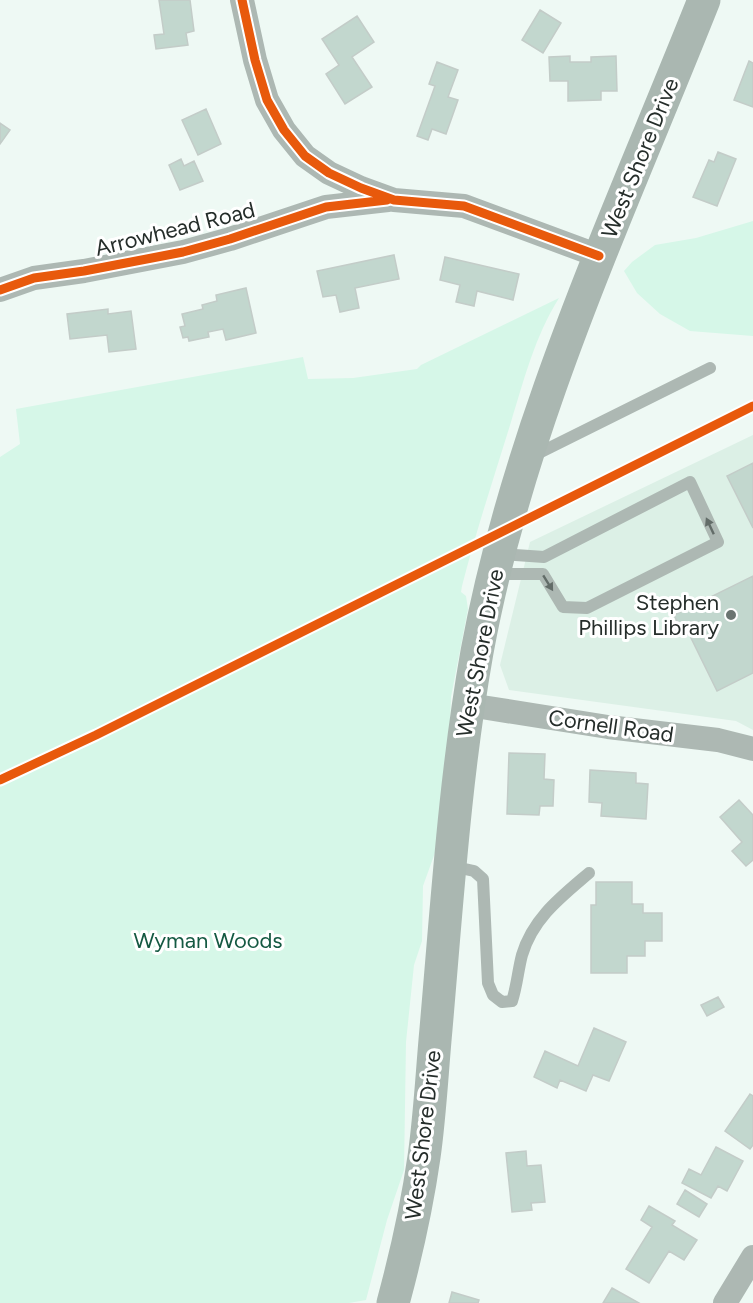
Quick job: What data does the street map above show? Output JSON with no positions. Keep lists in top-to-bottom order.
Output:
{
  "streets": {
    "main road": ["West Shore Drive"],
    "street": ["Arrowhead Road", "Cornell Road"]
  },
  "crossings": [
    ["West Shore Drive", "Cornell Road"]
  ],
  "parks": ["Wyman Woods"],
  "places": ["Stephen Phillips Library"]
}
